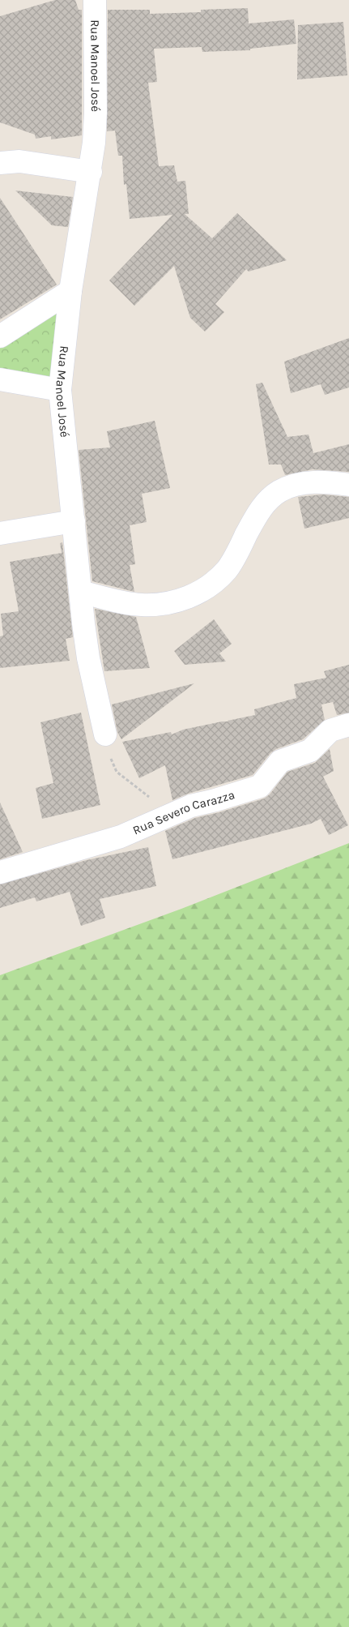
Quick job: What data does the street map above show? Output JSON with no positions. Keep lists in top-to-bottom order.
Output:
{
  "streets": {
    "street": ["Rua Manoel José", "Rua Severo Carazza"]
  }
}
